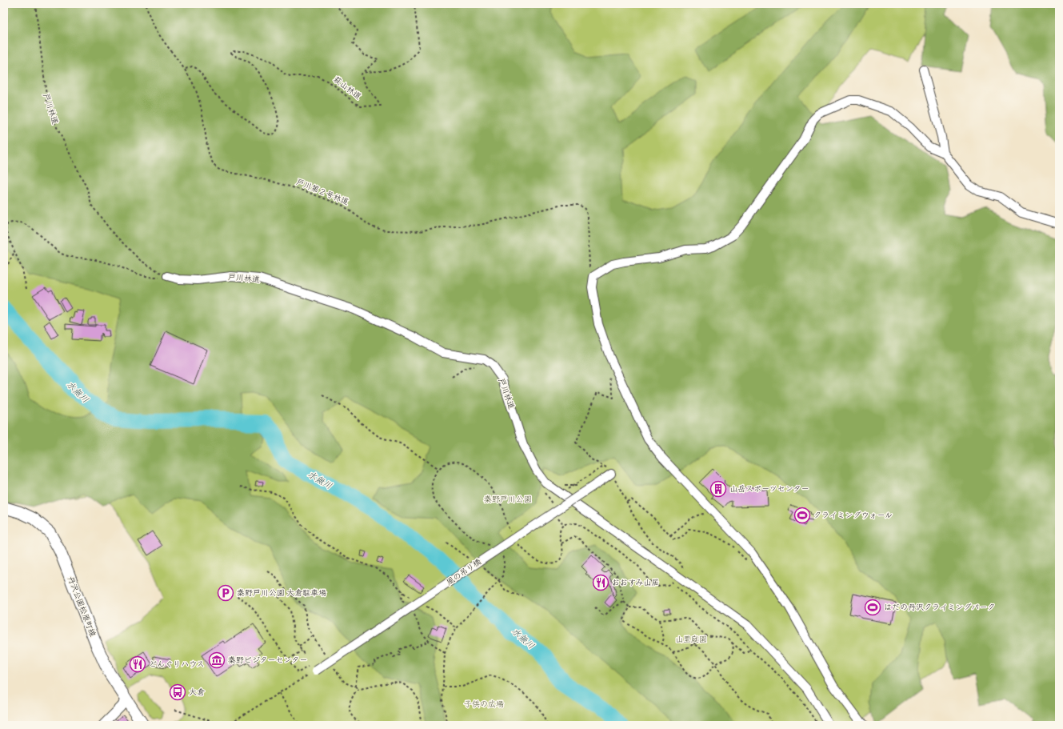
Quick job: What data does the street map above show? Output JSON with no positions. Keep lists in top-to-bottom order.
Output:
{
  "streets": {
    "main road": ["丹沢公園松原町線"],
    "street": ["戸川林道", "風の吊り橋"],
    "path": ["萩山林道", "戸川第２号林道"]
  },
  "crossings": [
    ["萩山林道", "戸川第２号林道"]
  ],
  "water": ["水無川"],
  "parks": ["秦野戸川公園", "山里庭園", "子供の広場"],
  "places": {
    "building": ["山岳スポーツセンター"],
    "sports": ["クライミングウォール", "はだの丹沢クライミングパーク"],
    "restaurant": ["おおすみ山居", "どんぐりハウス"],
    "parking": ["秦野戸川公園 大倉駐車場"],
    "museum": ["秦野ビジターセンター"],
    "bus stop": ["大倉"]
  }
}
